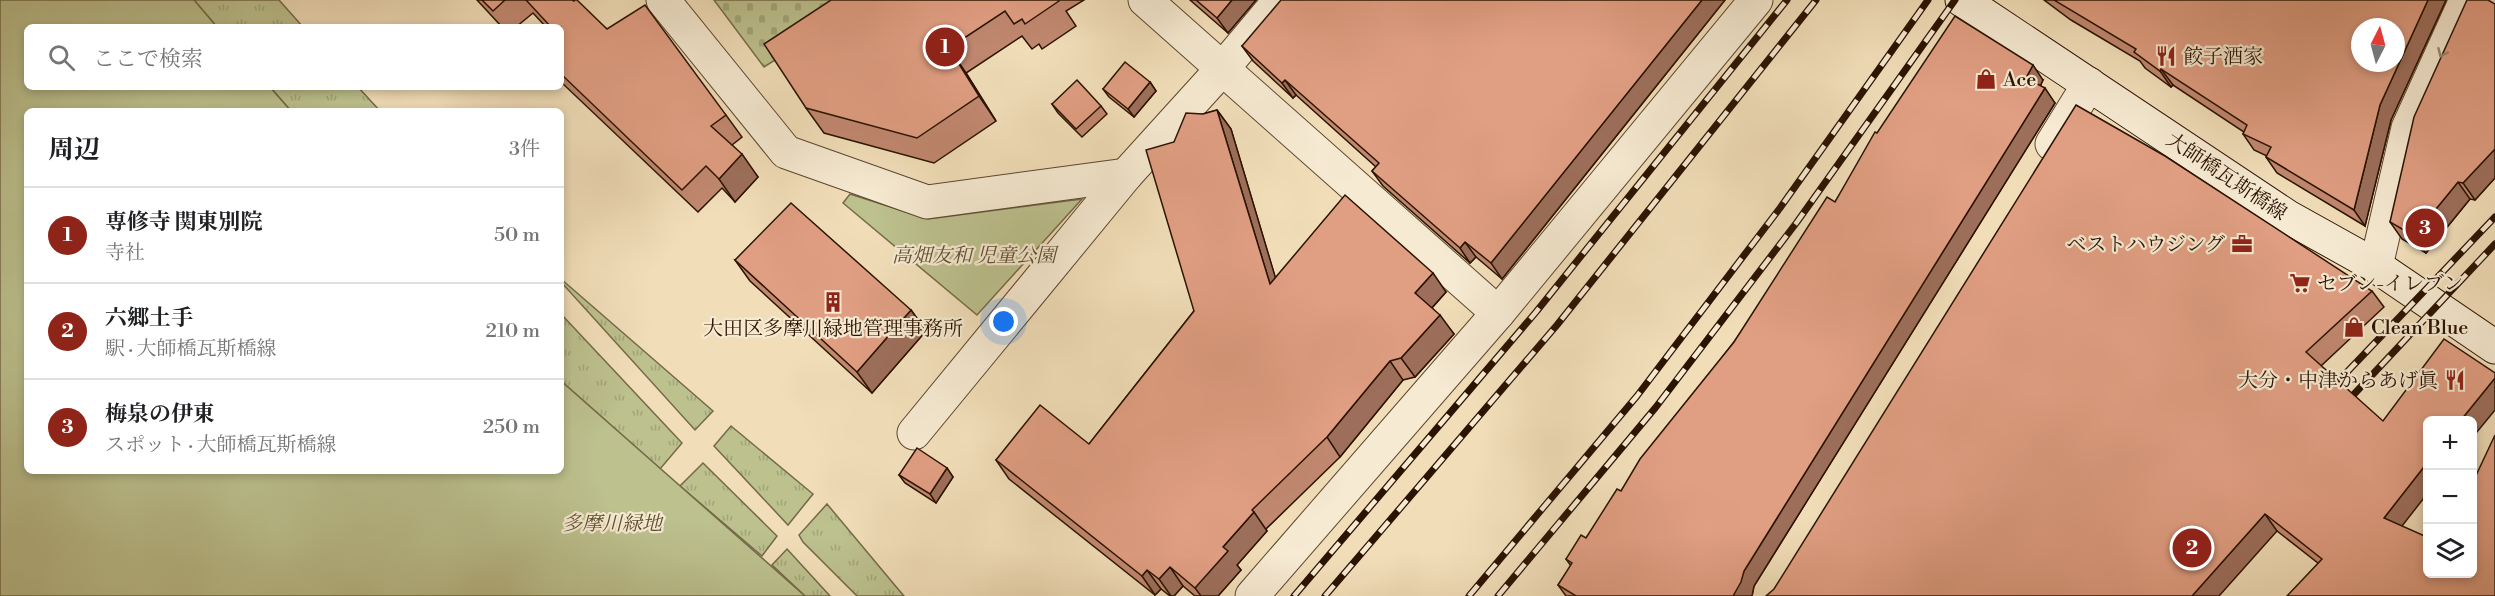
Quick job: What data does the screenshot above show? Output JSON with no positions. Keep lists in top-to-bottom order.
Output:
{
  "streets": {
    "street": ["大師橋瓦斯橋線"]
  },
  "parks": ["高畑友和 児童公園", "多摩川緑地"],
  "places": {
    "restaurant": ["餃子酒家", "大分・中津からあげ眞"],
    "shop": ["Ace", "Clean Blue"],
    "office": ["ベストハウジング"],
    "supermarket": ["セブン-イレブン"],
    "building": ["大田区多摩川緑地管理事務所"]
  },
  "north": "top",
  "page": {
    "search": "ここで検索",
    "pins": ["1", "3", "2"],
    "heading": ["周辺", "3件"],
    "list": [
      {
        "mark": "1",
        "name": "専修寺 関東別院",
        "note": "寺社",
        "value": "50 m"
      },
      {
        "mark": "2",
        "name": "六郷土手",
        "note": "駅 · 大師橋瓦斯橋線",
        "value": "210 m"
      },
      {
        "mark": "3",
        "name": "梅泉の伊東",
        "note": "スポット · 大師橋瓦斯橋線",
        "value": "250 m"
      }
    ],
    "map_buttons": ["+", "−"]
  }
}
